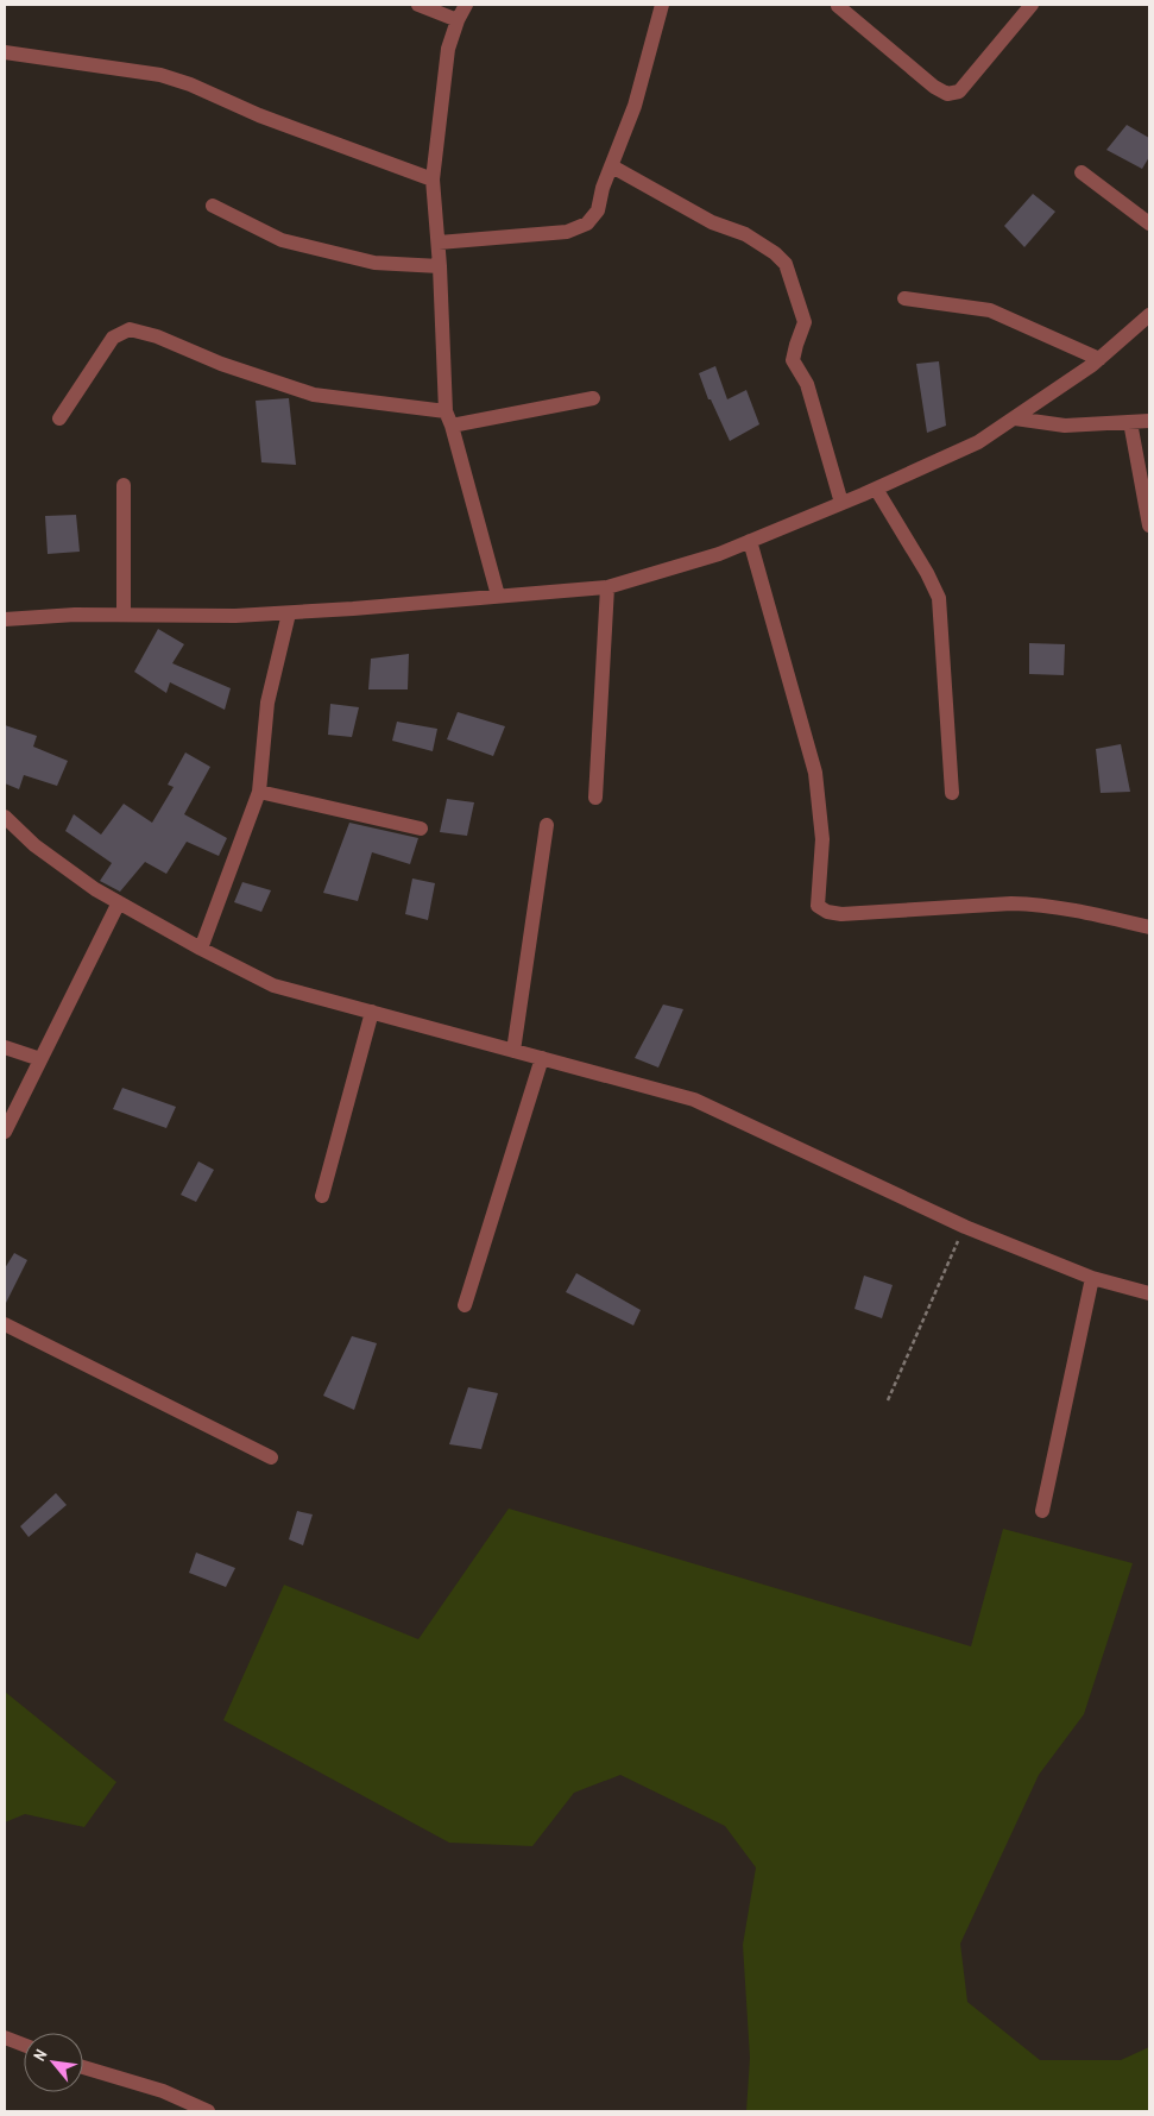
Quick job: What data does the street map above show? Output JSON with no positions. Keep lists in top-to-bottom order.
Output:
{
  "north": "top left"
}
